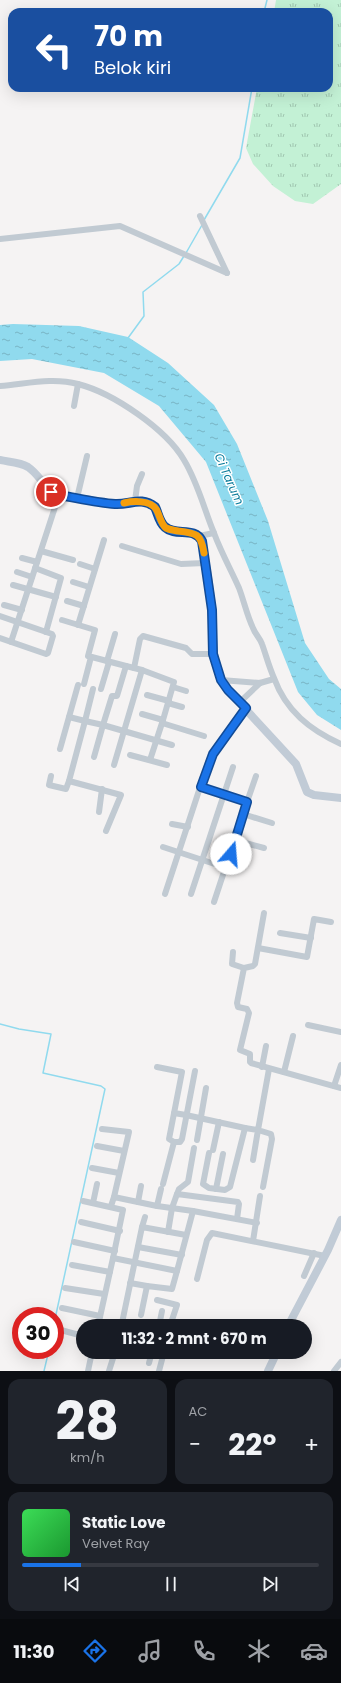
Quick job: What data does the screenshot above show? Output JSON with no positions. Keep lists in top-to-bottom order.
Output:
{
  "water": ["Ci Tarum"],
  "page": {
    "turn": ["70 m", "Belok kiri"],
    "limit": "30",
    "trip": "11:32 · 2 mnt · 670 m",
    "tile": [
      ["28", "km/h"],
      "AC"
    ],
    "heat": ["−", "22°", "+"],
    "song": ["Static Love", "Velvet Ray"],
    "tabs": "11:30"
  }
}
